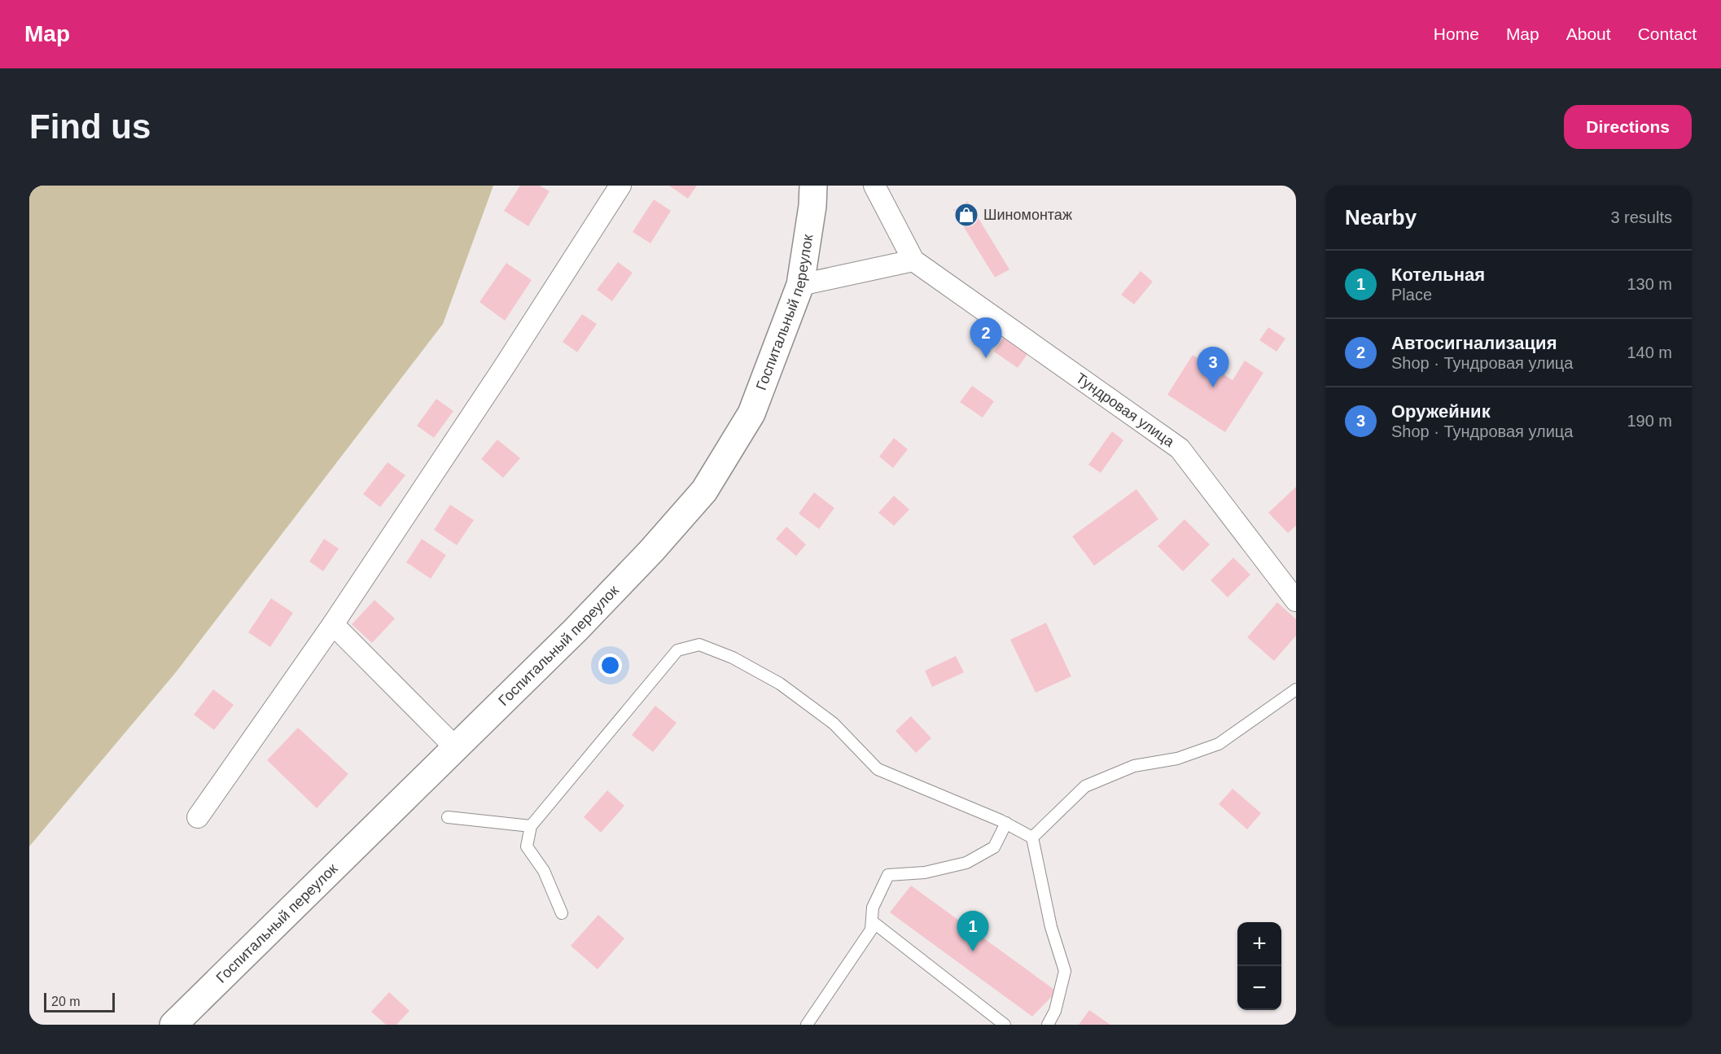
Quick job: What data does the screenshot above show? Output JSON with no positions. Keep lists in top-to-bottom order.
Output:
{
  "streets": {
    "main road": ["Госпитальный переулок"],
    "street": ["Тундровая улица"]
  },
  "places": {
    "shop": ["Шиномонтаж"]
  },
  "scale_bar": "20 m",
  "page": {
    "header": "Map",
    "nav": [
      "Home",
      "Map",
      "About",
      "Contact"
    ],
    "buttons": "Directions",
    "title": "Find us",
    "heading": ["Nearby", "3 results"],
    "list": [
      {
        "mark": "1",
        "name": "Котельная",
        "note": "Place",
        "value": "130 m"
      },
      {
        "mark": "2",
        "name": "Автосигнализация",
        "note": "Shop · Тундровая улица",
        "value": "140 m"
      },
      {
        "mark": "3",
        "name": "Оружейник",
        "note": "Shop · Тундровая улица",
        "value": "190 m"
      }
    ],
    "pins": ["2", "3", "1"],
    "map_buttons": ["+", "−"],
    "scale": "20 m"
  }
}
